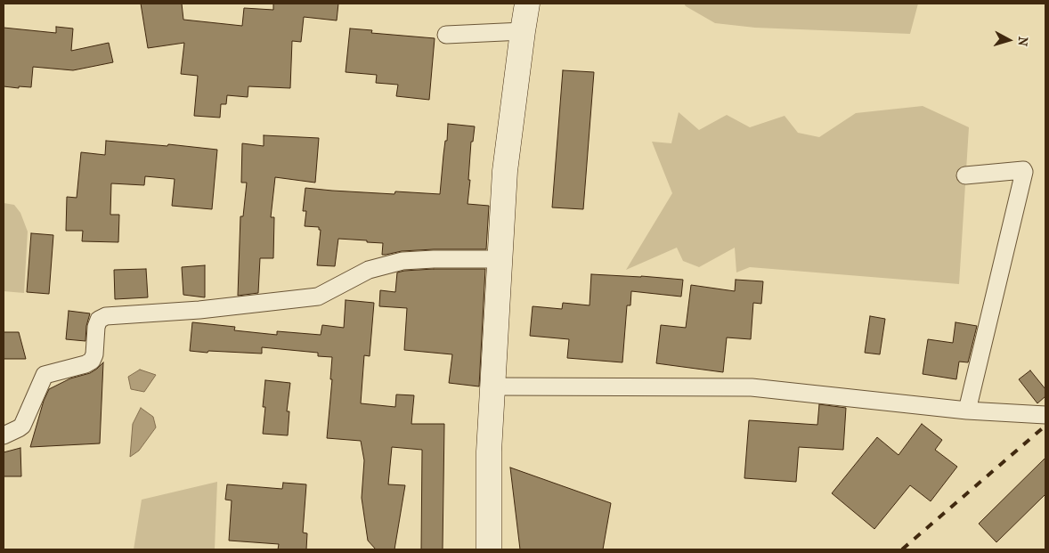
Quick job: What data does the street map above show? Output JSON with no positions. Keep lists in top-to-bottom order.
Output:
{
  "north": "right"
}
